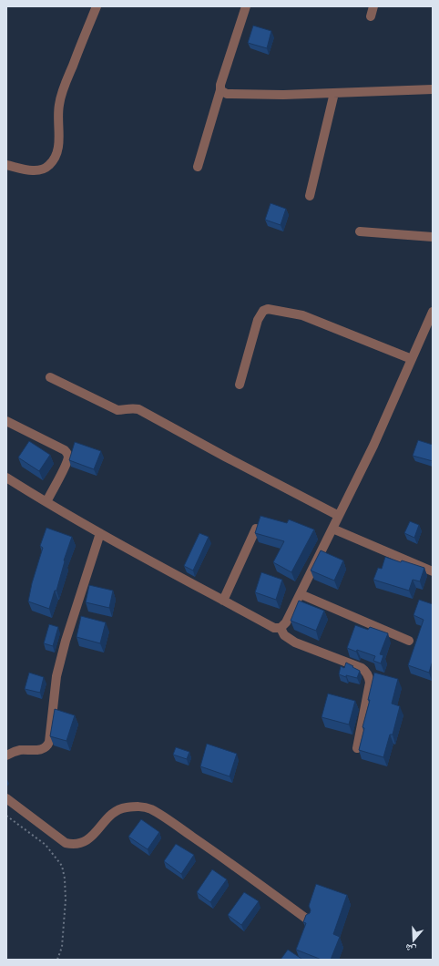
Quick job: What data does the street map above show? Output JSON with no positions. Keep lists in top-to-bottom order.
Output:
{
  "north": "bottom"
}
